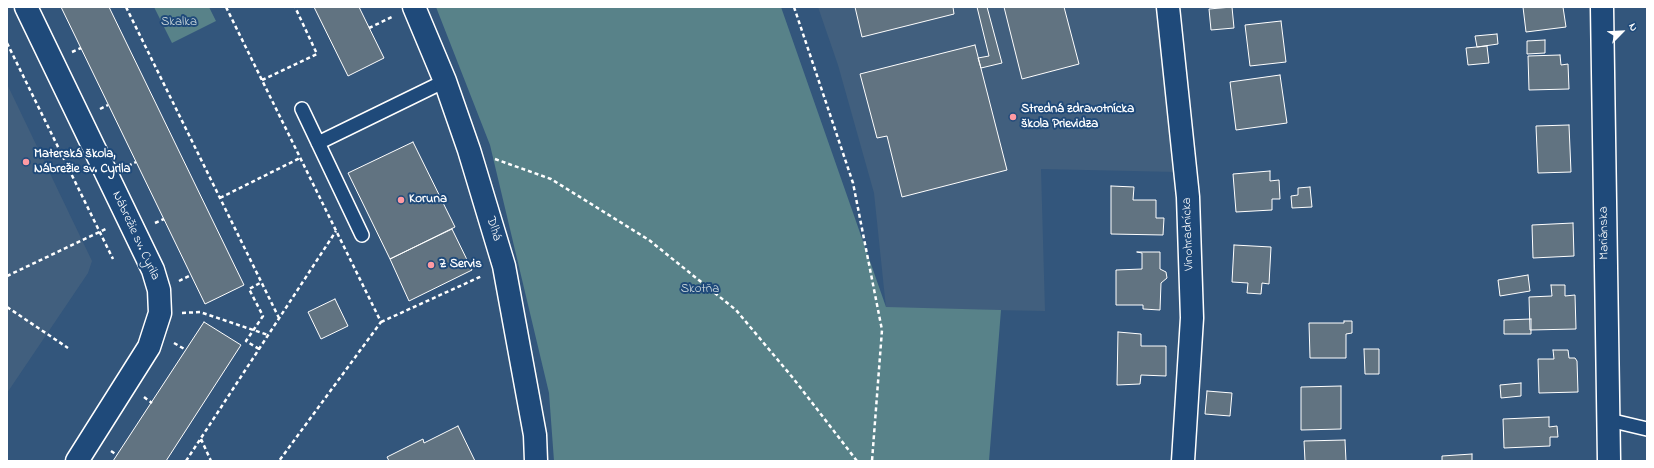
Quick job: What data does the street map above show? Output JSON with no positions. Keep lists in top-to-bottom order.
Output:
{
  "streets": {
    "street": [
      "Dlhá",
      "Mariánska",
      "Vinohradnícka",
      "Nábrežie sv. Cyrila"
    ]
  },
  "parks": ["Skalka", "Skotňa"],
  "places": [
    "Stredná zdravotnícka škola Prievidza",
    "Materská škola, Nábrežie sv. Cyrila",
    "Koruna",
    "Z Servis"
  ],
  "north": "top right"
}
